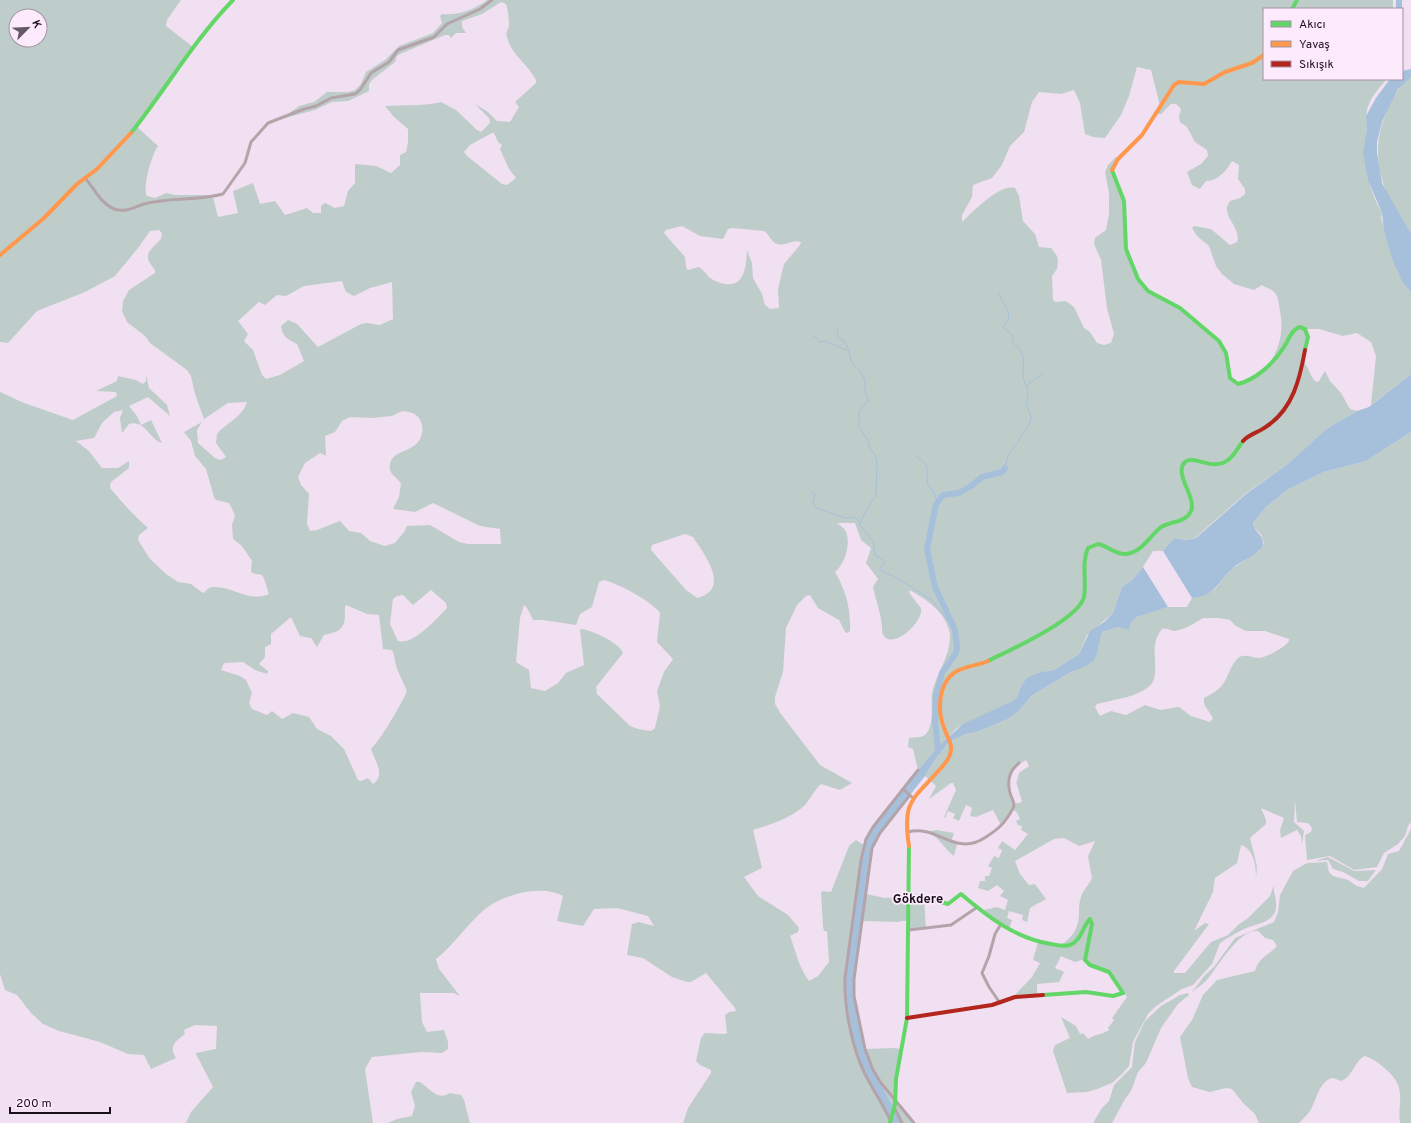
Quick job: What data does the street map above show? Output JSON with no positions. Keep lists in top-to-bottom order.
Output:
{
  "districts": ["Gökdere"],
  "legend": ["Akıcı", "Yavaş", "Sıkışık"],
  "scale_bar": "200 m",
  "north": "top right"
}
